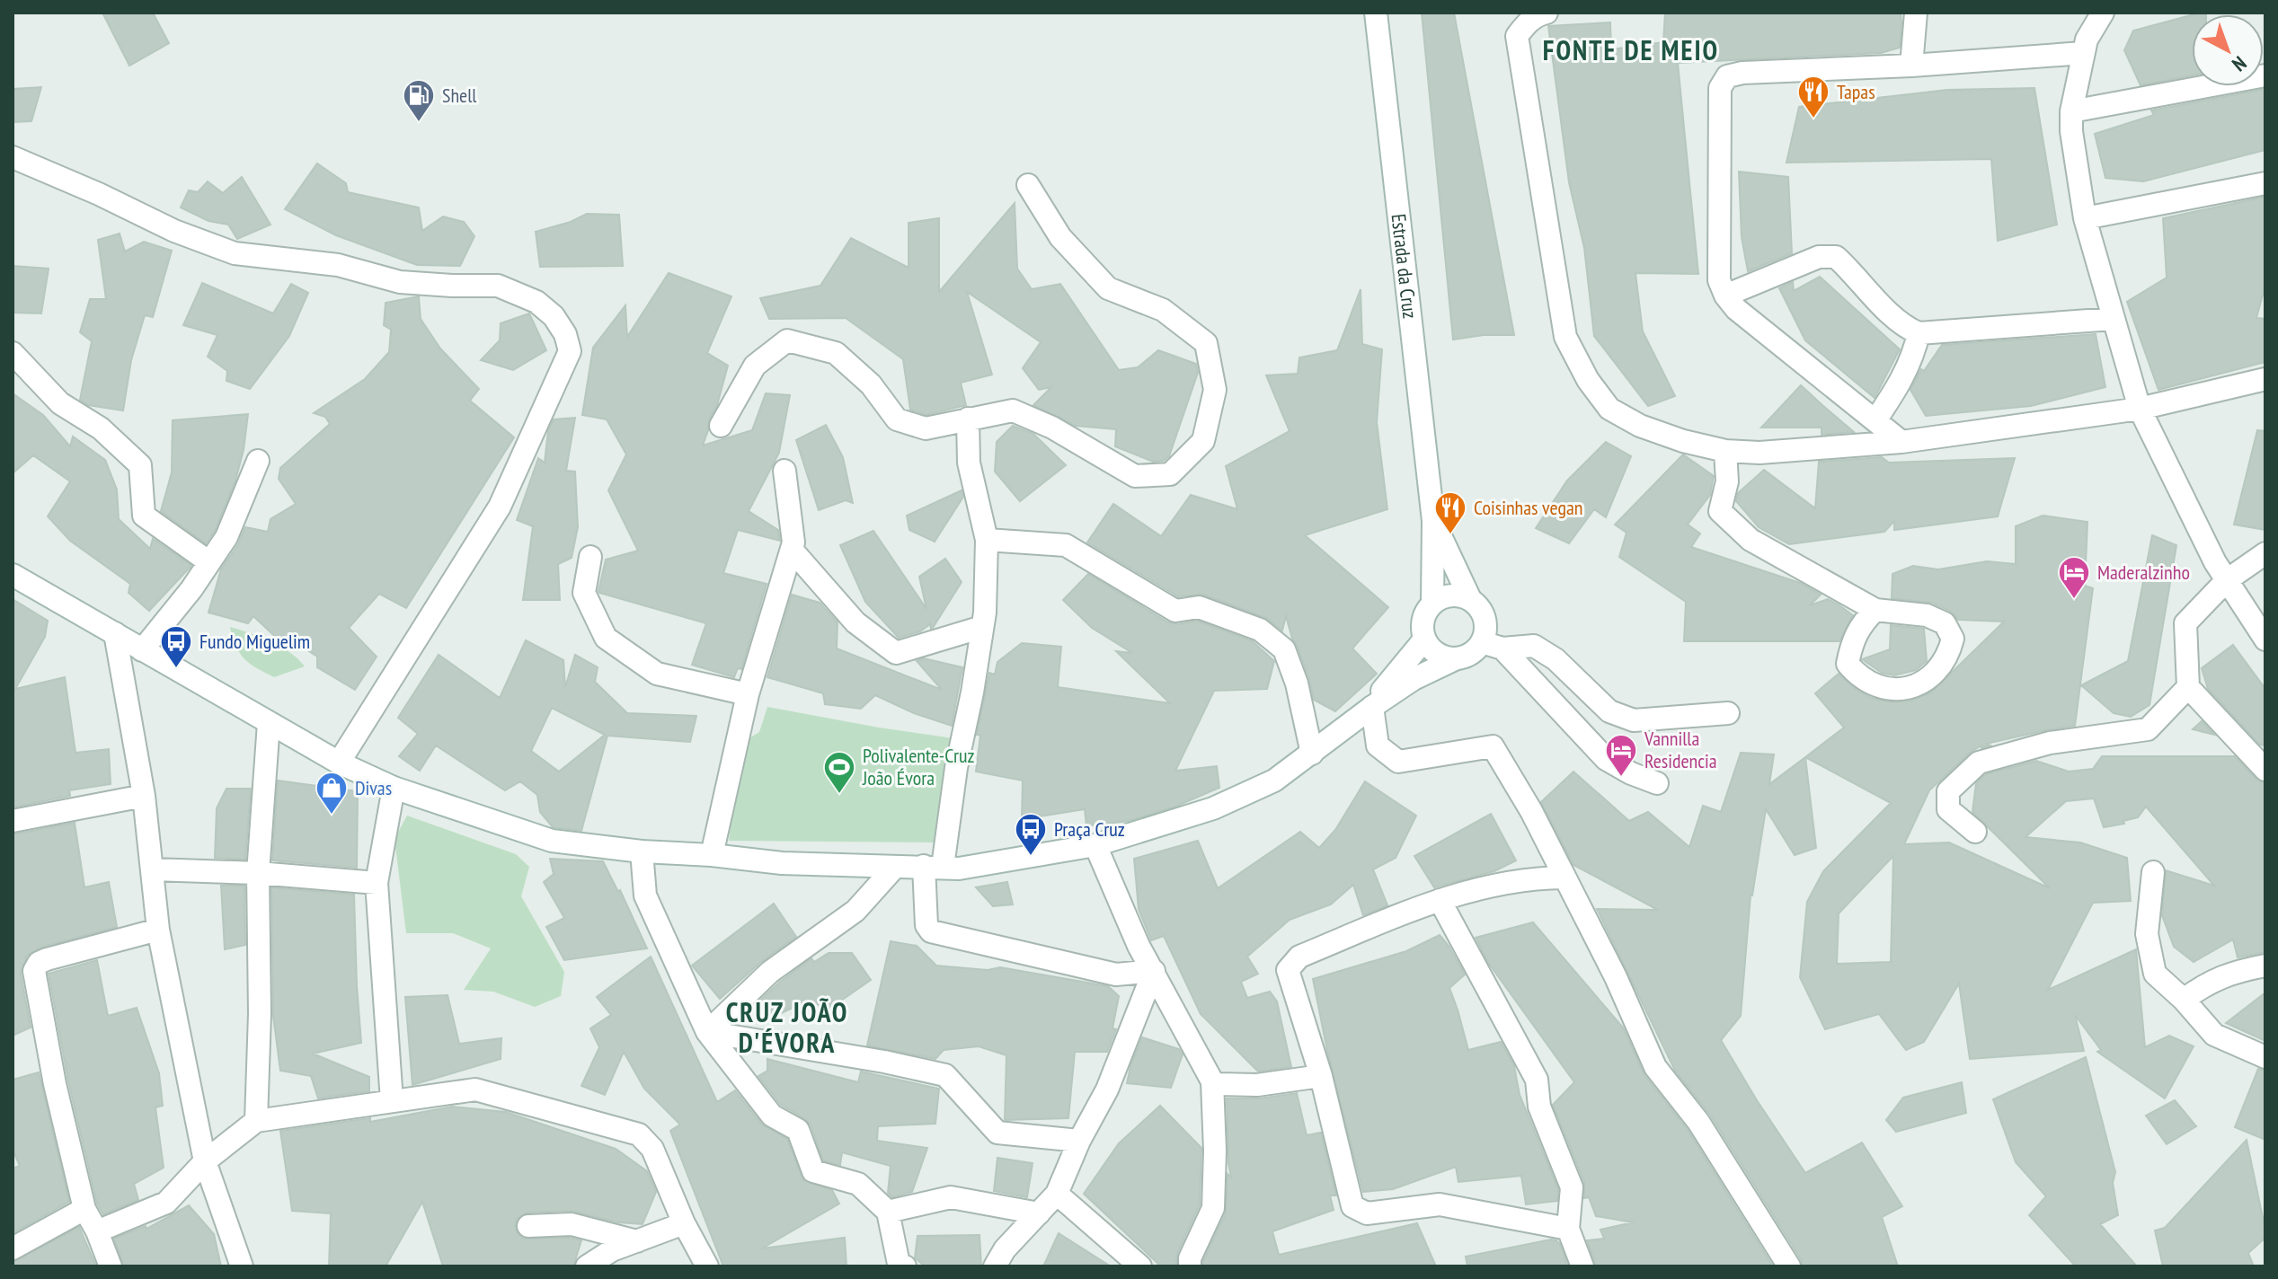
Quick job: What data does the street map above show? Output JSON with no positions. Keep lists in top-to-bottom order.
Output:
{
  "streets": {
    "street": ["Estrada da Cruz"]
  },
  "districts": ["FONTE DE MEIO", "CRUZ JOÃO D'ÉVORA"],
  "places": {
    "restaurant": ["Tapas", "Coisinhas vegan"],
    "fuel station": ["Shell"],
    "hotel": ["Maderalzinho", "Vannilla Residencia"],
    "bus stop": ["Fundo Miguelim", "Praça Cruz"],
    "sports": ["Polivalente-Cruz João Évora"],
    "shop": ["Divas"]
  },
  "north": "bottom right"
}
